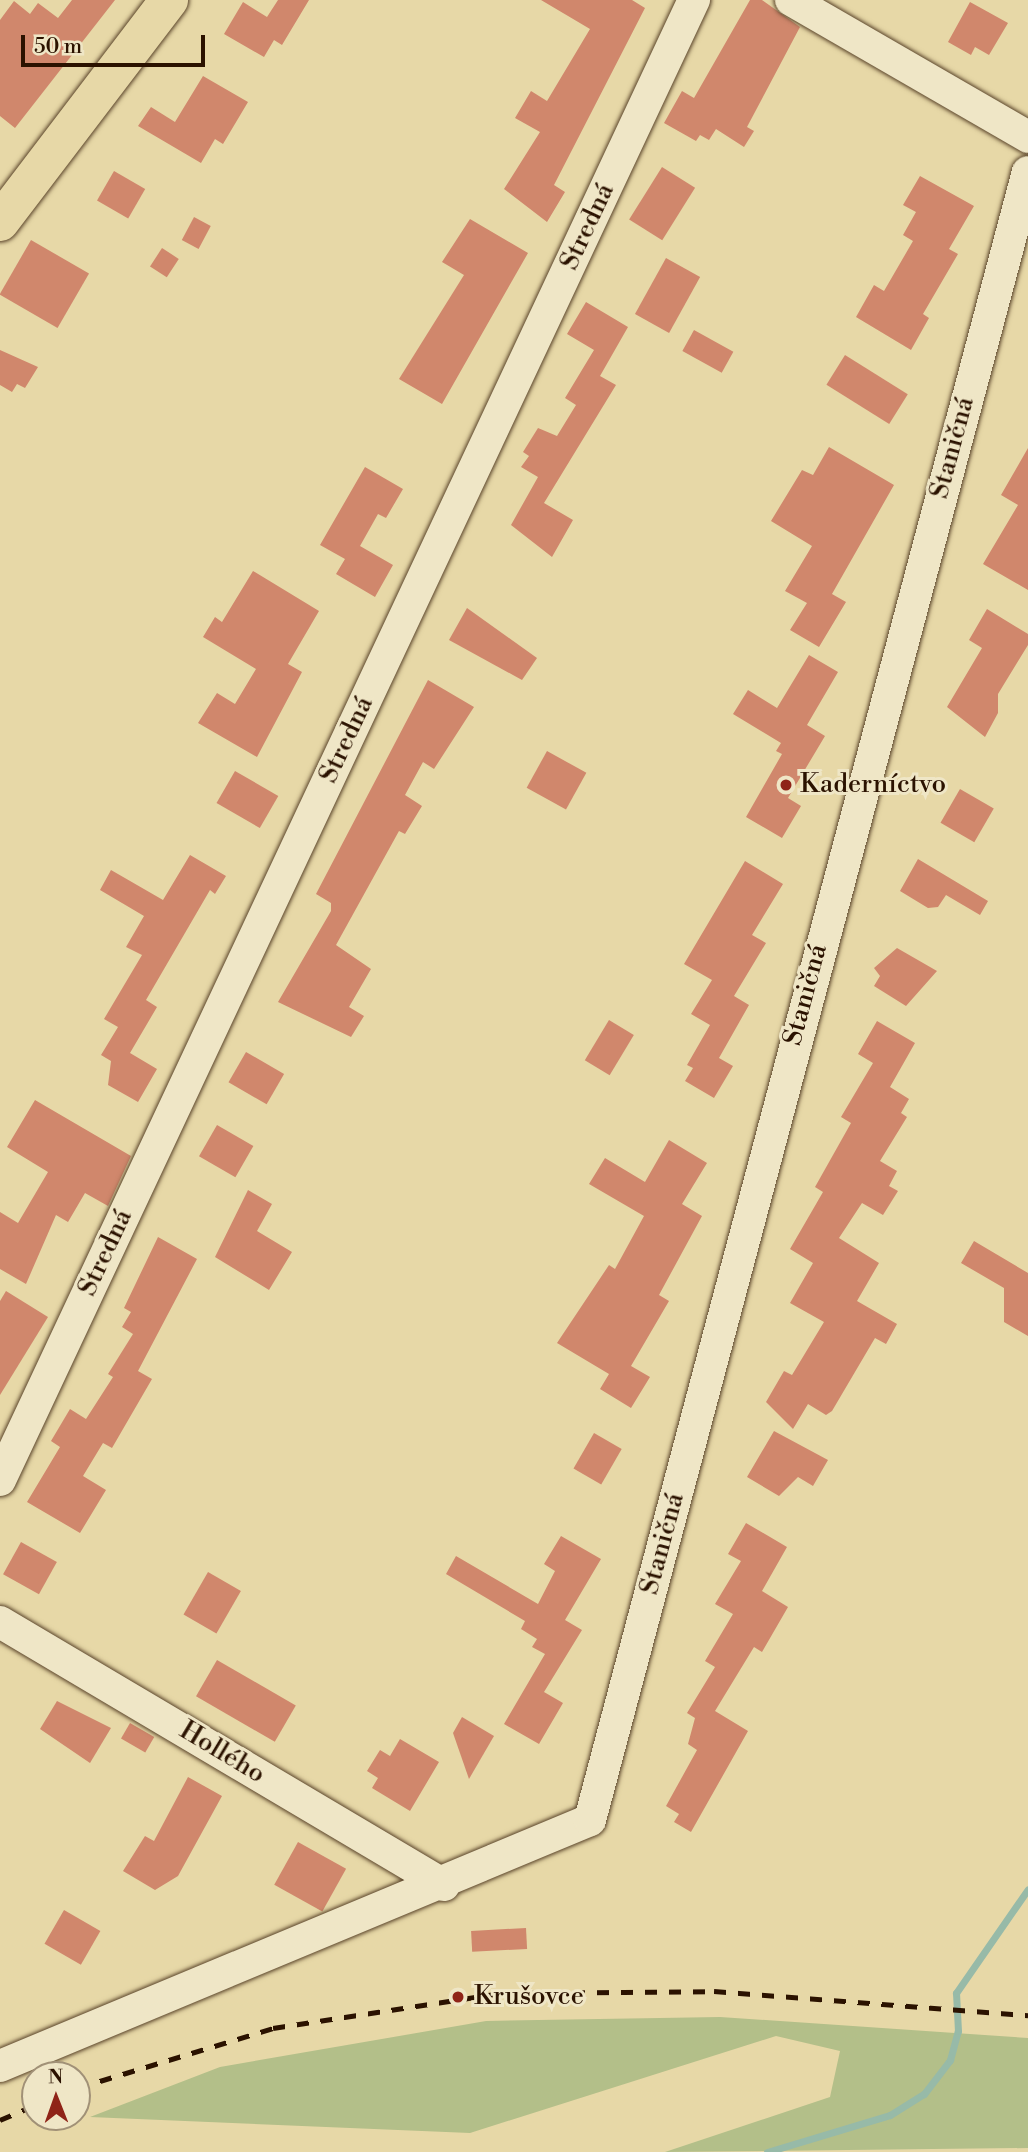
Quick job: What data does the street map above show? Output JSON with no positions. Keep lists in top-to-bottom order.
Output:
{
  "streets": {
    "street": ["Stredná", "Staničná", "Hollého"]
  },
  "crossings": [
    ["Staničná", "Hollého"]
  ],
  "places": ["Kaderníctvo", "Krušovce"],
  "scale_bar": "50 m",
  "north": "top"
}
